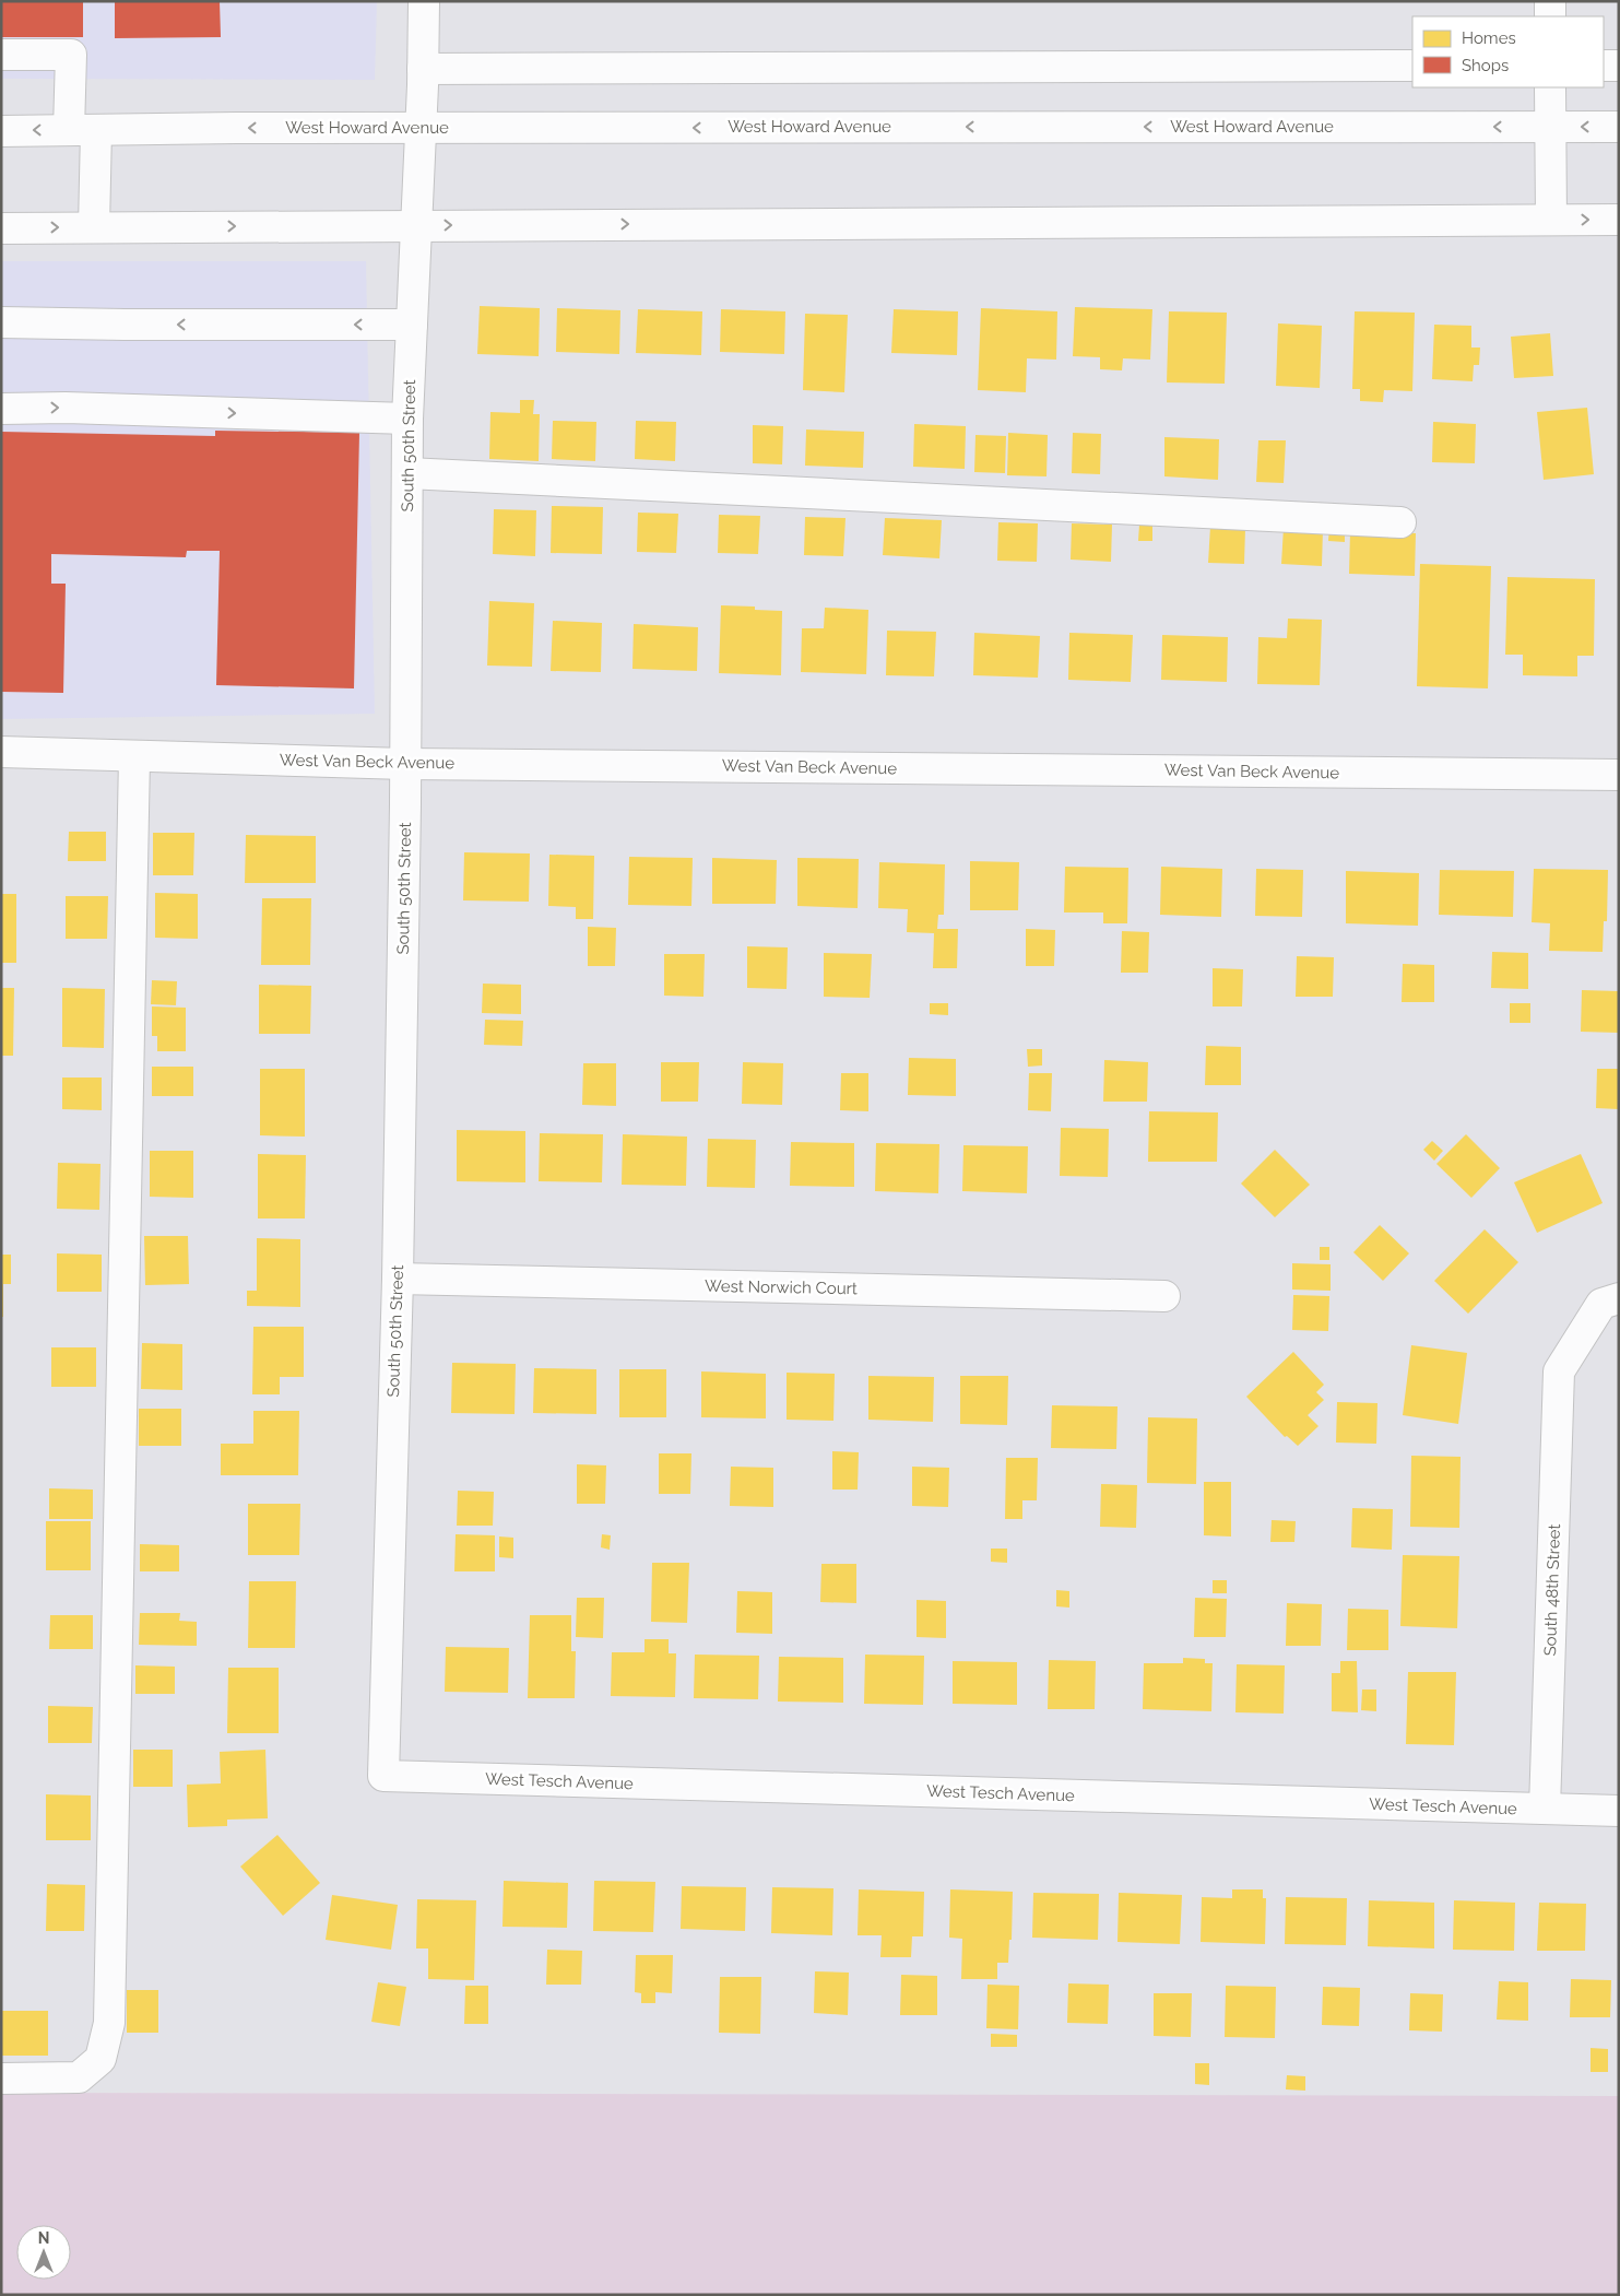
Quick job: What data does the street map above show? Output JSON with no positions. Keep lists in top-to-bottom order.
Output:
{
  "streets": {
    "street": [
      "West Howard Avenue",
      "South 50th Street",
      "West Van Beck Avenue",
      "West Norwich Court",
      "South 48th Street",
      "West Tesch Avenue"
    ]
  },
  "crossings": [
    ["West Howard Avenue", "South 50th Street"],
    ["South 50th Street", "West Van Beck Avenue"],
    ["South 50th Street", "West Norwich Court"],
    ["South 50th Street", "West Tesch Avenue"],
    ["South 48th Street", "West Tesch Avenue"]
  ],
  "legend": ["Homes", "Shops"],
  "north": "top"
}
